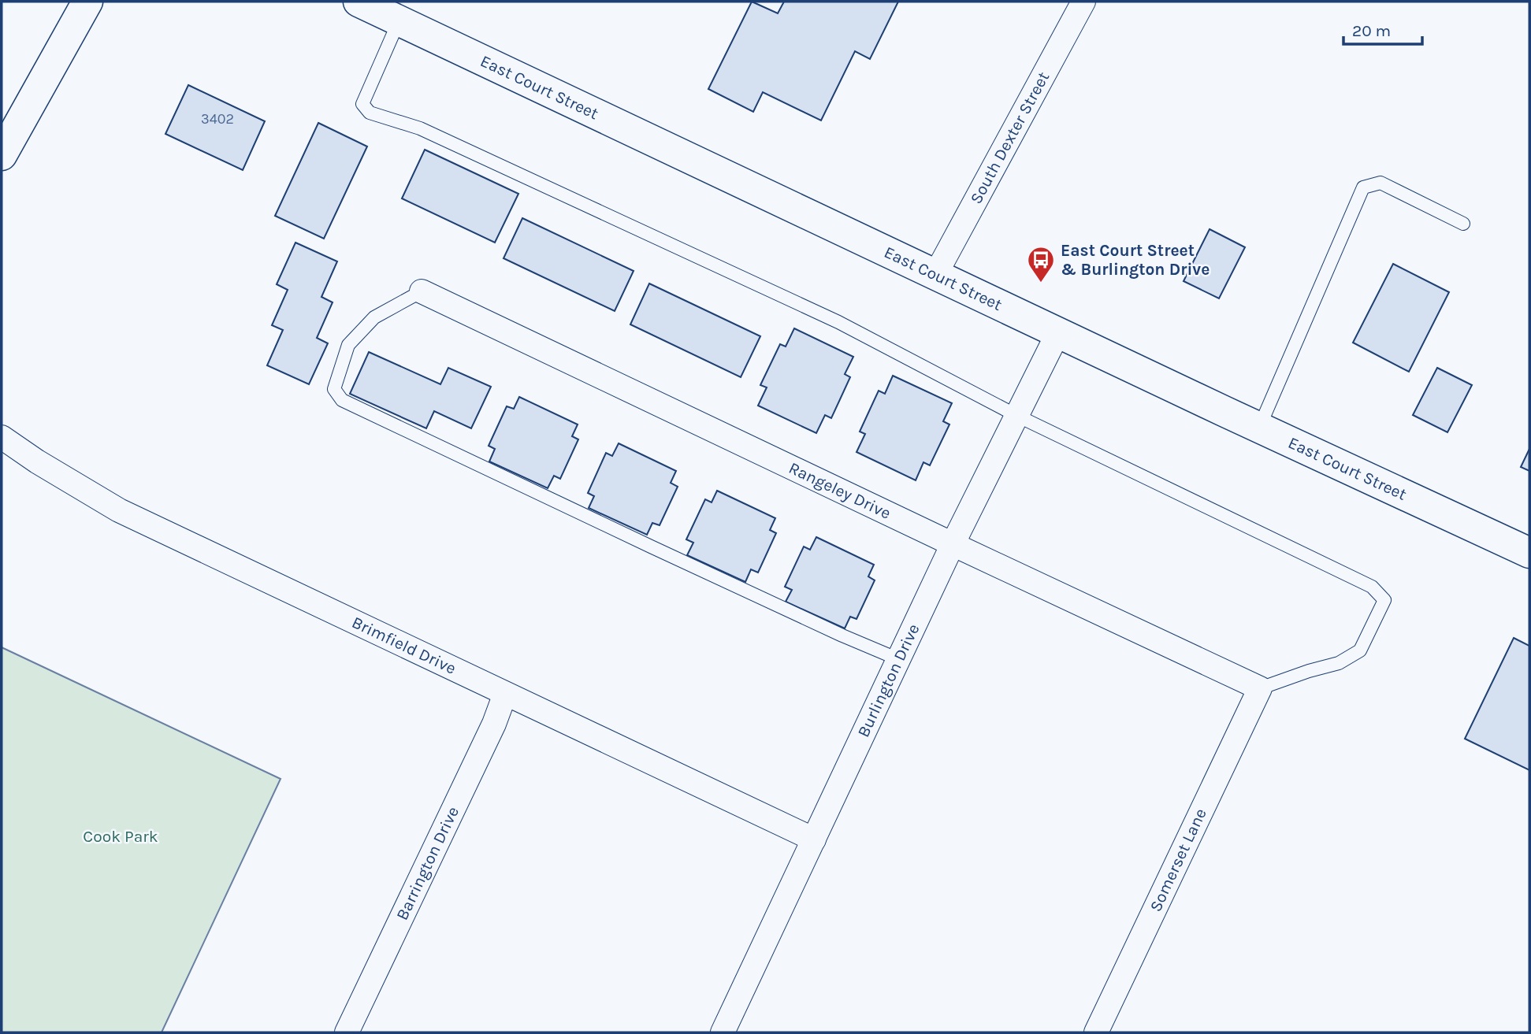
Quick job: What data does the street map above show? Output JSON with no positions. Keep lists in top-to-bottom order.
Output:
{
  "streets": {
    "street": [
      "East Court Street",
      "South Dexter Street",
      "Rangeley Drive",
      "Brimfield Drive",
      "Burlington Drive",
      "Somerset Lane",
      "Barrington Drive"
    ]
  },
  "crossings": [
    ["East Court Street", "South Dexter Street"],
    ["East Court Street", "Burlington Drive"],
    ["Rangeley Drive", "Burlington Drive"],
    ["Rangeley Drive", "Somerset Lane"],
    ["Brimfield Drive", "Burlington Drive"],
    ["Brimfield Drive", "Barrington Drive"]
  ],
  "parks": ["Cook Park"],
  "places": {
    "bus stop": ["East Court Street & Burlington Drive"]
  },
  "house_numbers": ["3402"],
  "scale_bar": "20 m"
}
